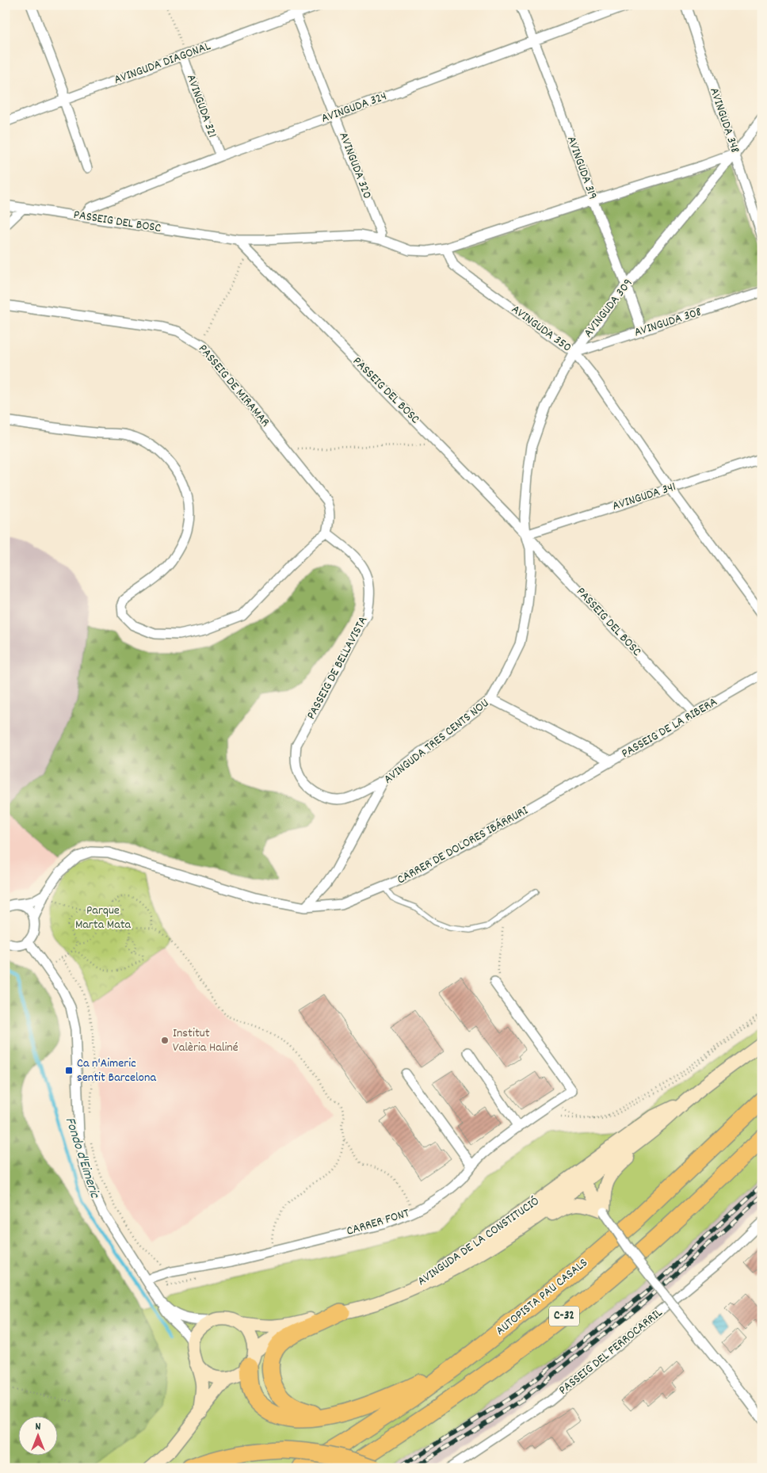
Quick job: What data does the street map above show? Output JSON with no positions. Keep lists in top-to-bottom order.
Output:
{
  "streets": {
    "highway": ["AUTOPISTA PAU CASALS", "C-32"],
    "street": [
      "AVINGUDA DIAGONAL",
      "AVINGUDA 321",
      "AVINGUDA 324",
      "AVINGUDA 348",
      "AVINGUDA 320",
      "AVINGUDA 319",
      "PASSEIG DEL BOSC",
      "AVINGUDA 309",
      "AVINGUDA 308",
      "AVINGUDA 350",
      "PASSEIG DE MIRAMAR",
      "AVINGUDA 341",
      "PASSEIG DE BELLAVISTA",
      "PASSEIG DE LA RIBERA",
      "AVINGUDA TRES CENTS NOU",
      "CARRER DE DOLORES IBÁRRURI",
      "CARRER FONT",
      "AVINGUDA DE LA CONSTITUCIÓ",
      "PASSEIG DEL FERROCARRIL"
    ]
  },
  "crossings": [
    ["AVINGUDA DIAGONAL", "AVINGUDA 321"],
    ["AVINGUDA DIAGONAL", "AVINGUDA 320"],
    ["AVINGUDA 321", "AVINGUDA 324"],
    ["AVINGUDA 324", "AVINGUDA 320"],
    ["AVINGUDA 324", "AVINGUDA 319"],
    ["AVINGUDA 324", "PASSEIG DEL BOSC"],
    ["AVINGUDA 348", "AVINGUDA 309"],
    ["AVINGUDA 319", "AVINGUDA 309"],
    ["AVINGUDA 319", "AVINGUDA 308"],
    ["PASSEIG DEL BOSC", "AVINGUDA 309"],
    ["PASSEIG DEL BOSC", "AVINGUDA 341"],
    ["PASSEIG DEL BOSC", "PASSEIG DE LA RIBERA"],
    ["PASSEIG DEL BOSC", "AVINGUDA TRES CENTS NOU"],
    ["AVINGUDA 309", "AVINGUDA 308"],
    ["AVINGUDA 309", "AVINGUDA 350"],
    ["AVINGUDA 309", "AVINGUDA 341"],
    ["AVINGUDA 309", "AVINGUDA TRES CENTS NOU"],
    ["AVINGUDA 308", "AVINGUDA 350"],
    ["AVINGUDA 350", "AVINGUDA 341"],
    ["PASSEIG DE MIRAMAR", "PASSEIG DE BELLAVISTA"],
    ["AVINGUDA 341", "AVINGUDA TRES CENTS NOU"],
    ["PASSEIG DE BELLAVISTA", "AVINGUDA TRES CENTS NOU"],
    ["PASSEIG DE LA RIBERA", "AVINGUDA TRES CENTS NOU"],
    ["PASSEIG DE LA RIBERA", "CARRER DE DOLORES IBÁRRURI"],
    ["AVINGUDA TRES CENTS NOU", "CARRER DE DOLORES IBÁRRURI"]
  ],
  "water": ["Fondo d'Eimeric"],
  "parks": ["Parque Marta Mata"],
  "places": {
    "other": ["Institut Valèria Haliné"],
    "transit": ["Ca n'Aimeric sentit Barcelona"]
  },
  "north": "top"
}
